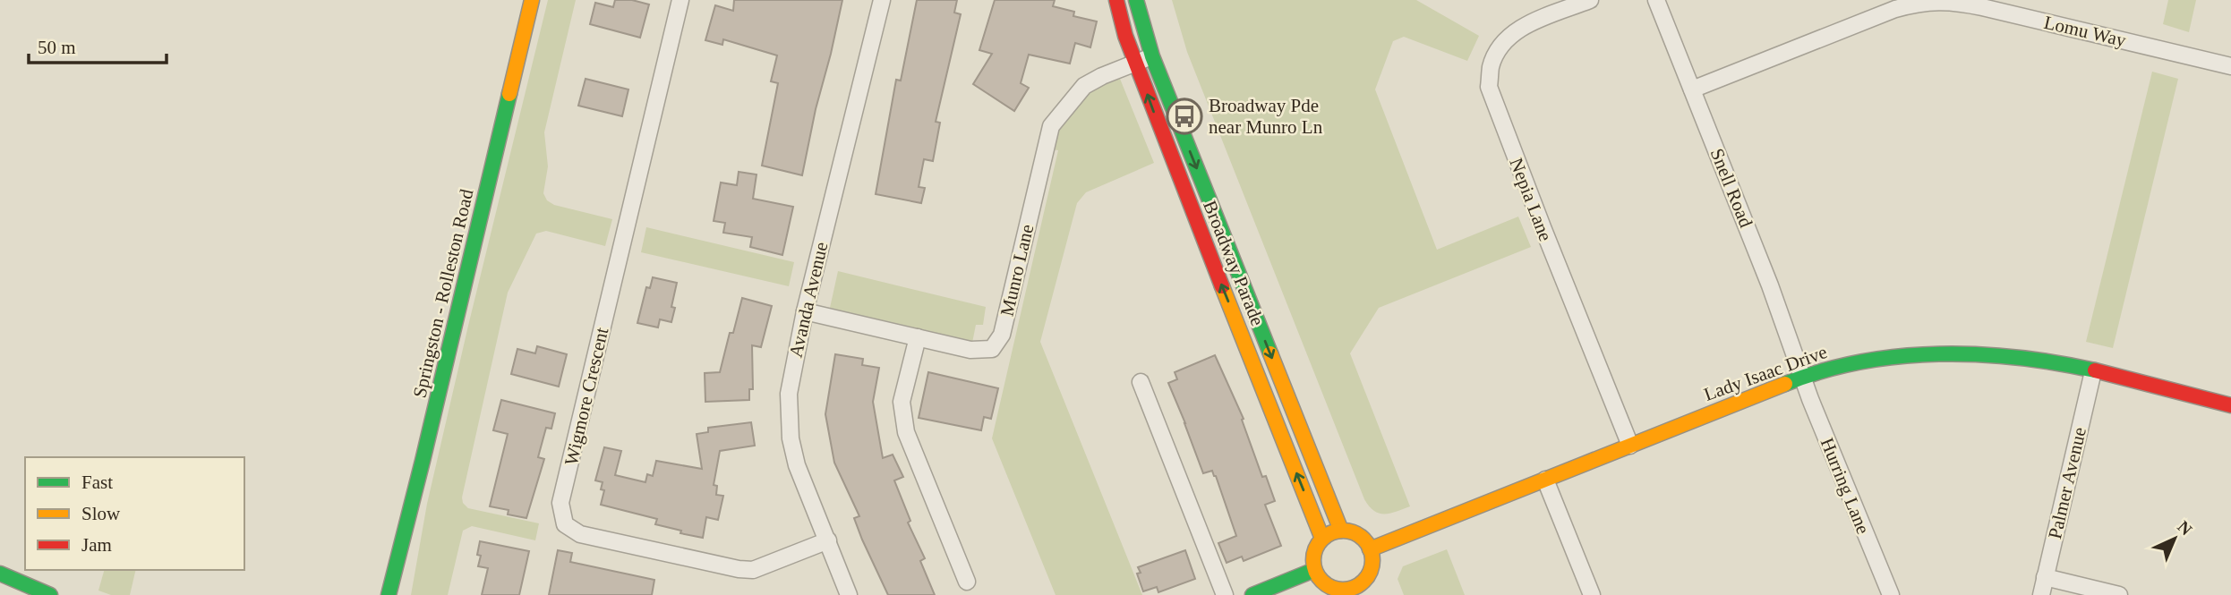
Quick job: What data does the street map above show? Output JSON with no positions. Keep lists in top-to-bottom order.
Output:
{
  "streets": {
    "street": [
      "Lomu Way",
      "Snell Road",
      "Nepia Lane",
      "Broadway Parade",
      "Munro Lane",
      "Springston - Rolleston Road",
      "Avanda Avenue",
      "Lady Isaac Drive",
      "Wigmore Crescent",
      "Palmer Avenue",
      "Hurring Lane"
    ]
  },
  "crossings": [
    ["Lomu Way", "Snell Road"],
    ["Snell Road", "Lady Isaac Drive"],
    ["Snell Road", "Hurring Lane"],
    ["Nepia Lane", "Lady Isaac Drive"],
    ["Broadway Parade", "Munro Lane"],
    ["Broadway Parade", "Lady Isaac Drive"],
    ["Munro Lane", "Avanda Avenue"],
    ["Avanda Avenue", "Wigmore Crescent"],
    ["Lady Isaac Drive", "Palmer Avenue"],
    ["Lady Isaac Drive", "Hurring Lane"]
  ],
  "places": {
    "bus stop": ["Broadway Pde near Munro Ln"]
  },
  "legend": ["Fast", "Slow", "Jam"],
  "scale_bar": "50 m",
  "north": "top right"
}
